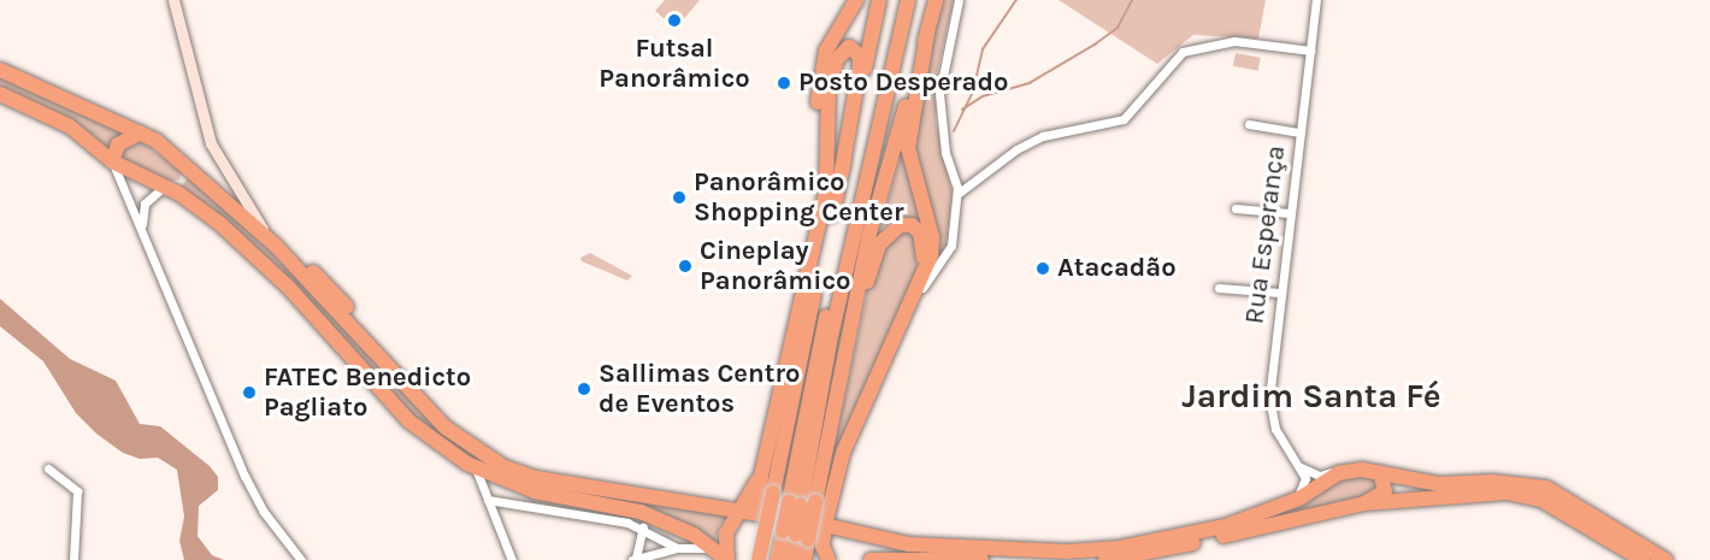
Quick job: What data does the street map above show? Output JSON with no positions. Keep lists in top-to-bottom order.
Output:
{
  "streets": {
    "street": ["Rua Esperança"]
  },
  "districts": ["Jardim Santa Fé"],
  "places": [
    "Futsal Panorâmico",
    "Posto Desperado",
    "Panorâmico Shopping Center",
    "Cineplay Panorâmico",
    "Atacadão",
    "Sallimas Centro de Eventos",
    "FATEC Benedicto Pagliato"
  ]
}
